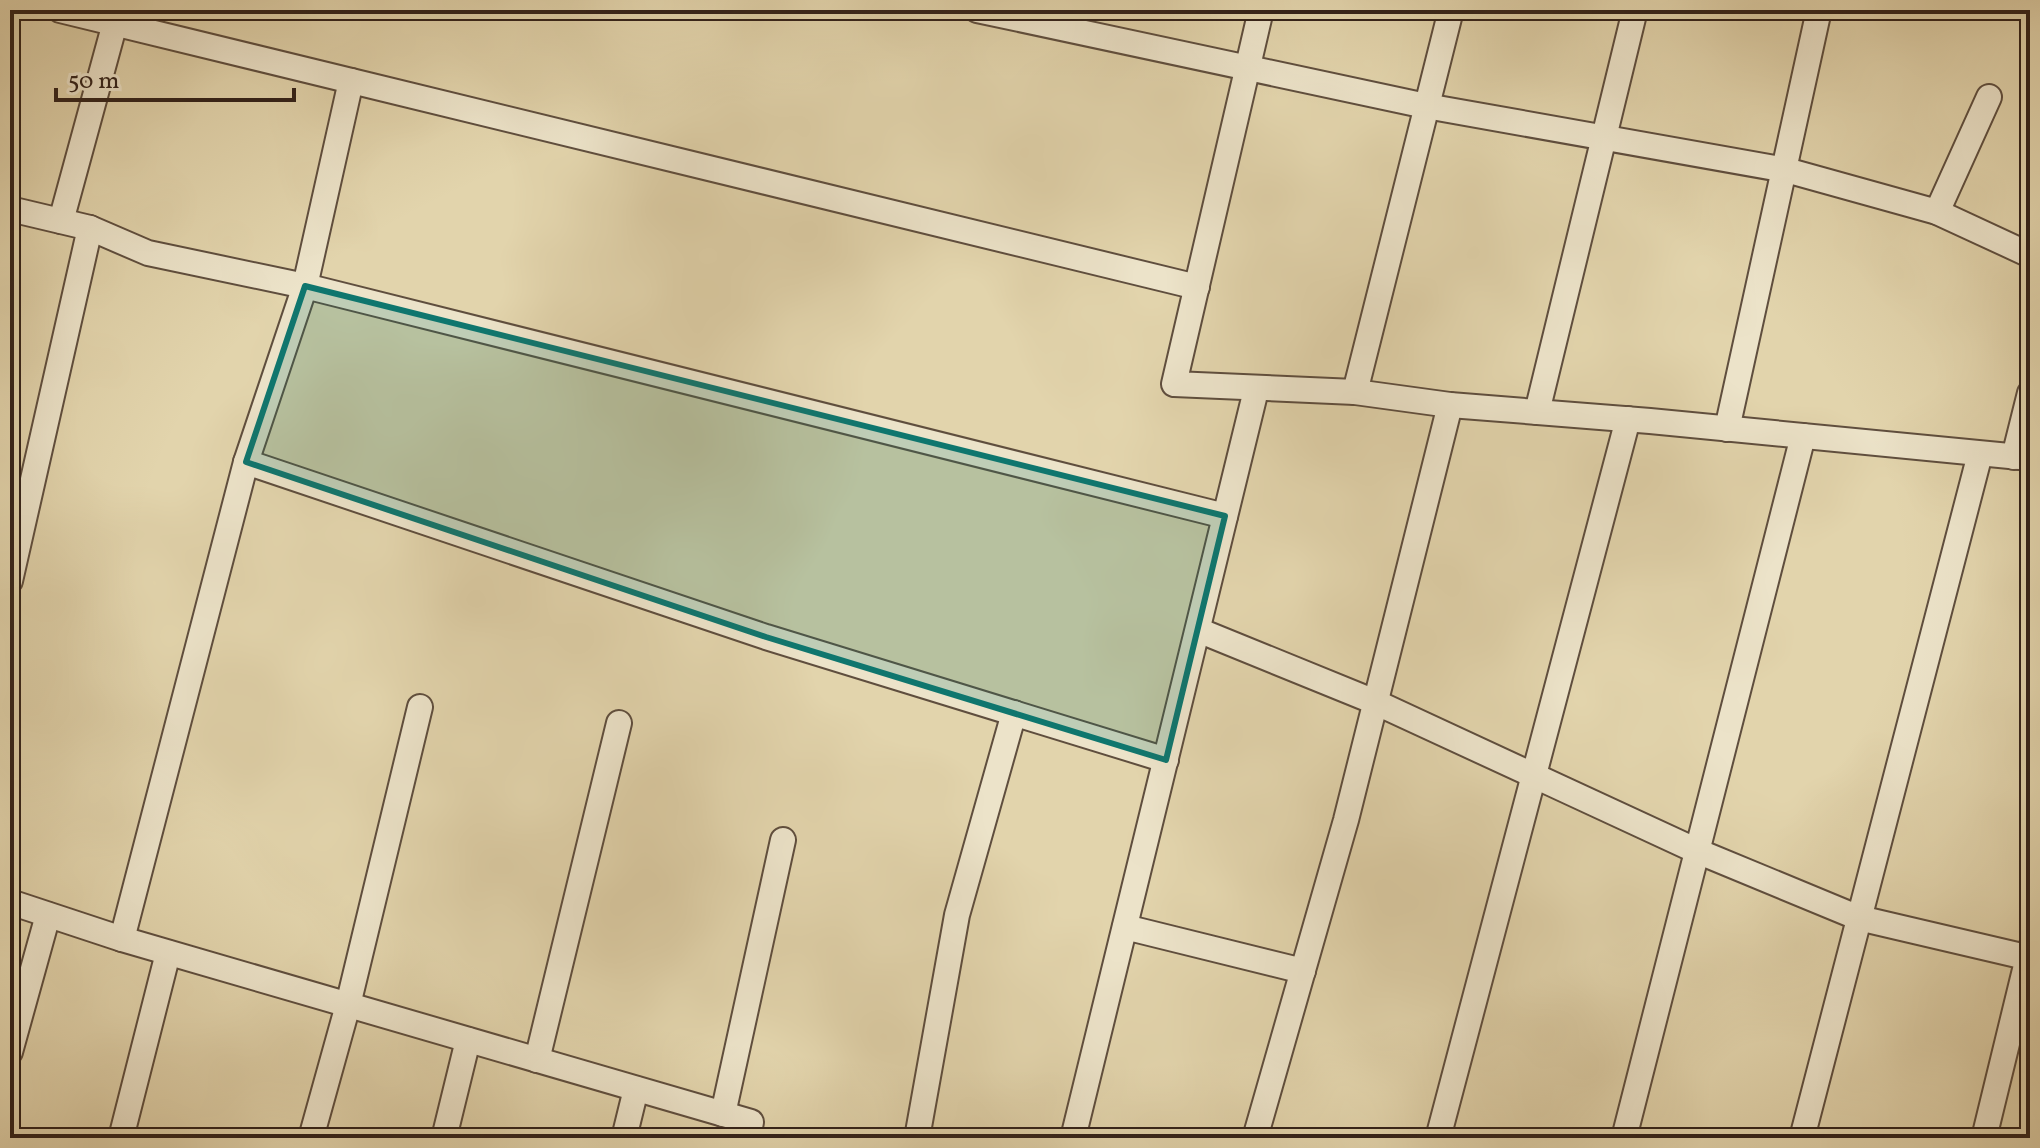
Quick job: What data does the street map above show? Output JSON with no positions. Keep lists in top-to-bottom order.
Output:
{
  "scale_bar": "50 m"
}
